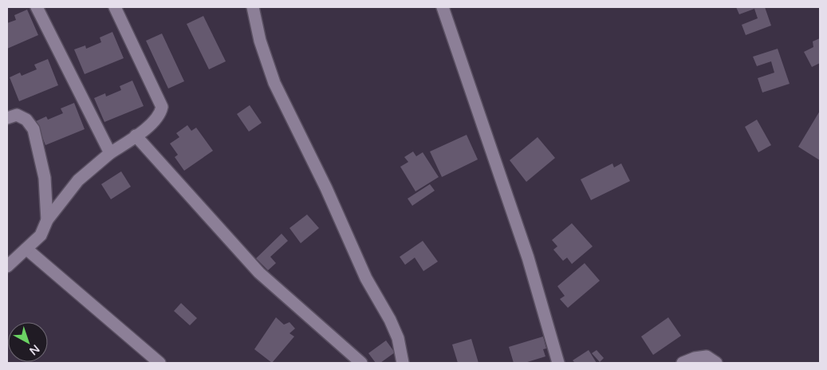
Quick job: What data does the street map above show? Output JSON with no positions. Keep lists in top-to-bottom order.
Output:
{
  "north": "bottom right"
}
